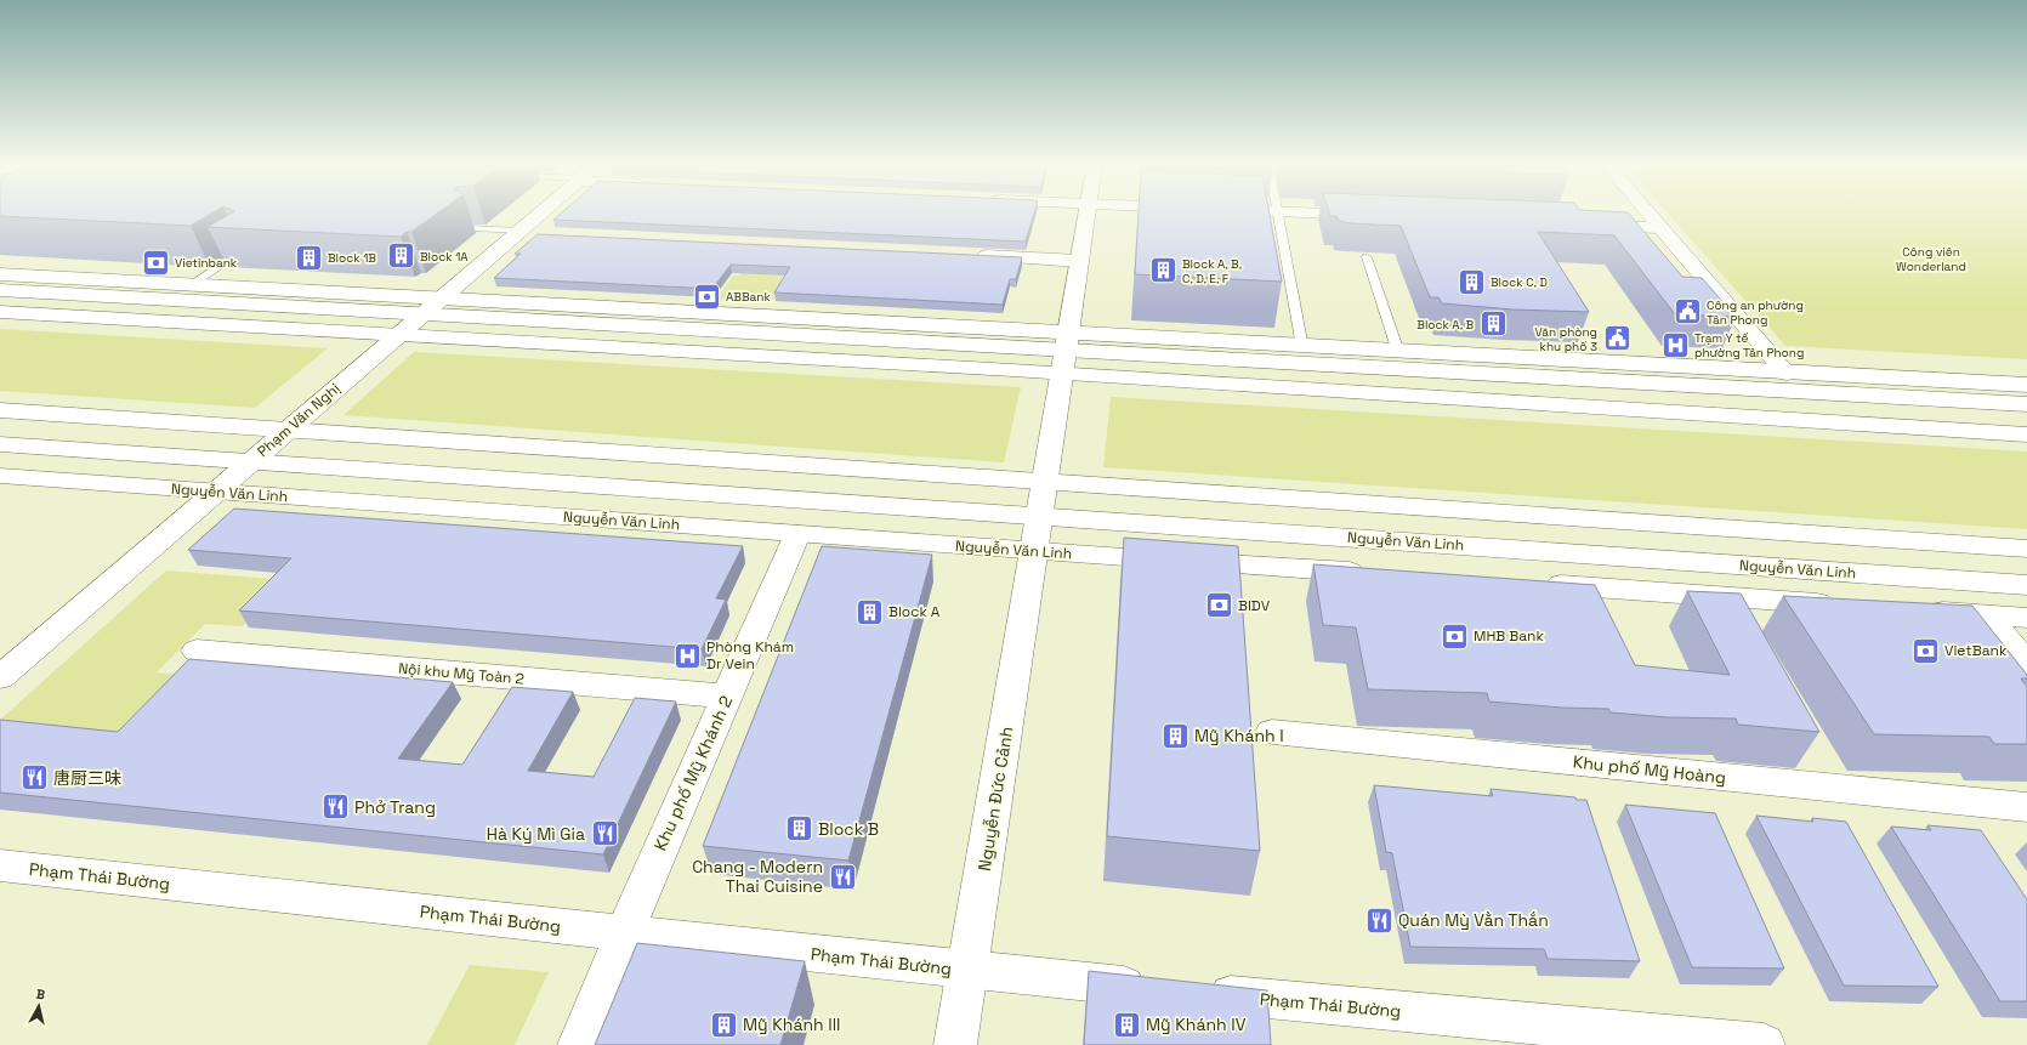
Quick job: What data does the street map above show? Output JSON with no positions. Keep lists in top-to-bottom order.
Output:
{
  "streets": {
    "main road": [
      "Phạm Văn Nghị",
      "Nguyễn Văn Linh",
      "Nội khu Mỹ Toàn 2",
      "Khu phố Mỹ Hoàng",
      "Khu phố Mỹ Khánh 2",
      "Nguyễn Đức Cảnh",
      "Phạm Thái Bường"
    ]
  },
  "crossings": [
    ["Phạm Văn Nghị", "Nguyễn Văn Linh"],
    ["Nguyễn Văn Linh", "Khu phố Mỹ Khánh 2"],
    ["Nguyễn Văn Linh", "Nguyễn Đức Cảnh"],
    ["Nội khu Mỹ Toàn 2", "Khu phố Mỹ Khánh 2"],
    ["Khu phố Mỹ Khánh 2", "Phạm Thái Bường"],
    ["Nguyễn Đức Cảnh", "Phạm Thái Bường"]
  ],
  "parks": ["Công viên Wonderland"],
  "places": {
    "building": [
      "Block 1A",
      "Block 1B",
      "Block A, B, C, D, E, F",
      "Block C, D",
      "Block A, B",
      "Block A",
      "Mỹ Khánh I",
      "Block B",
      "Mỹ Khánh III",
      "Mỹ Khánh IV"
    ],
    "bank": [
      "Vietinbank",
      "ABBank",
      "BIDV",
      "MHB Bank",
      "VietBank"
    ],
    "public building": ["Công an phường Tân Phong", "Văn phòng khu phố 3"],
    "hospital": ["Trạm Y tế phường Tân Phong", "Phòng Khám Dr Vein"],
    "restaurant": [
      "唐厨三味",
      "Phở Trang",
      "Hà Ký Mì Gia",
      "Chang - Modern Thai Cuisine",
      "Quán Mỳ Vằn Thắn"
    ]
  },
  "north": "top"
}
